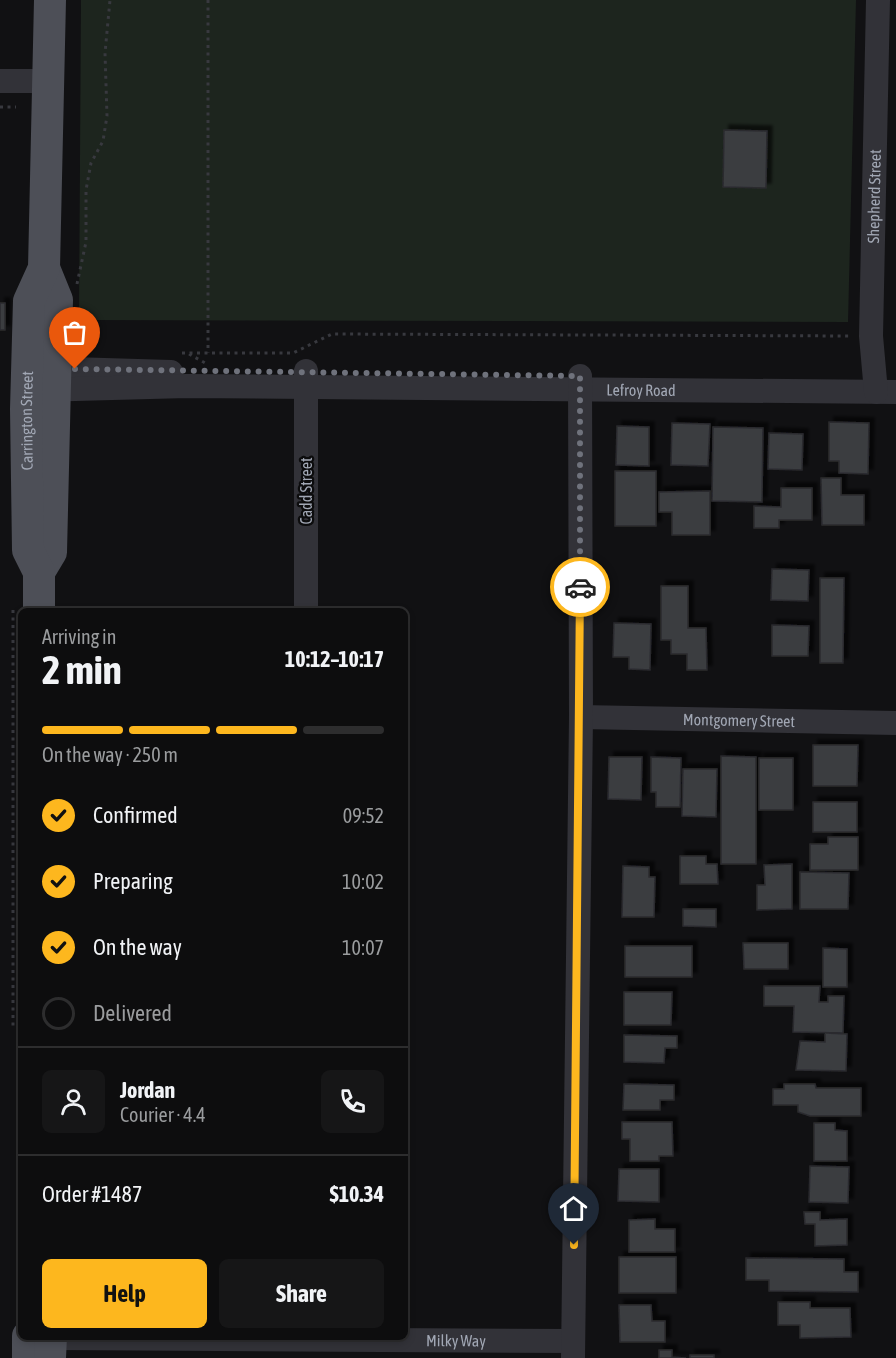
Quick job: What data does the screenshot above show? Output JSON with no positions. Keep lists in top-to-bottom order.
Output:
{
  "streets": {
    "main road": ["Carrington Street"],
    "street": [
      "Shepherd Street",
      "Lefroy Road",
      "Cadd Street",
      "Montgomery Street",
      "Milky Way"
    ]
  },
  "crossings": [
    ["Shepherd Street", "Lefroy Road"],
    ["Lefroy Road", "Carrington Street"],
    ["Lefroy Road", "Cadd Street"]
  ],
  "page": {
    "heading": ["2 min", "Arriving in", "10:12–10:17"],
    "panel": [
      "Jordan",
      "Courier · 4.4",
      "Order #1487",
      "$10.34"
    ],
    "bar": "On the way · 250 m",
    "list": [
      ["Confirmed", "09:52"],
      ["Preparing", "10:02"],
      ["On the way", "10:07"],
      "Delivered"
    ],
    "buttons": ["Help", "Share"]
  }
}
